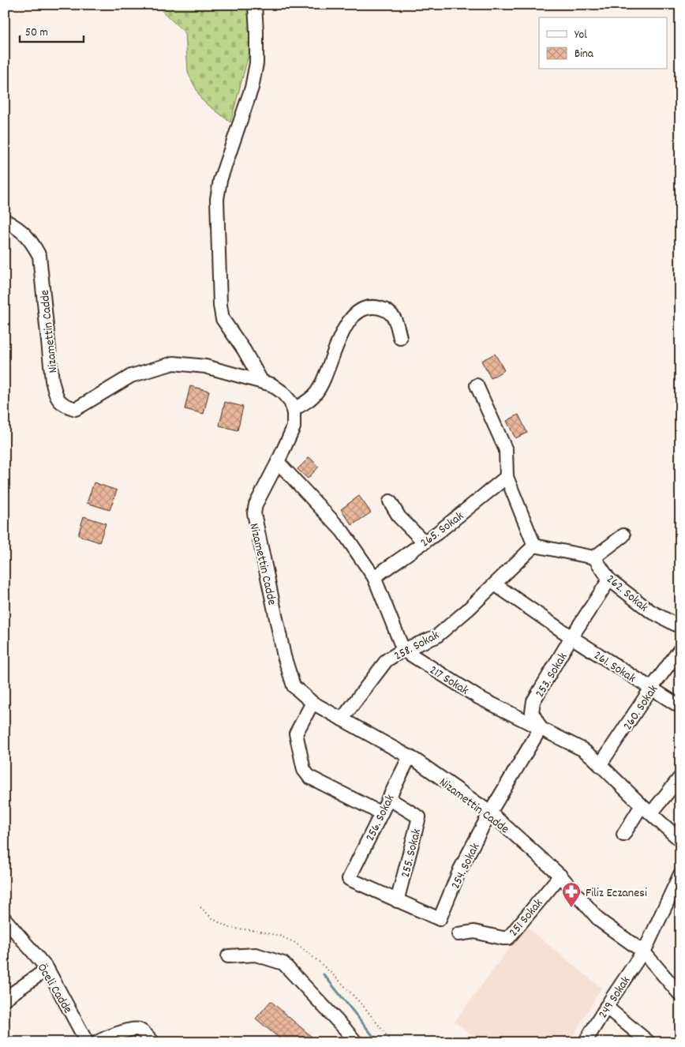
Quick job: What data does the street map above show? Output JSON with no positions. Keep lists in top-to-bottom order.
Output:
{
  "streets": {
    "street": [
      "Nizamettin Cadde",
      "265. Sokak",
      "262. Sokak",
      "258. Sokak",
      "261. Sokak",
      "253. Sokak",
      "217 Sokak",
      "260. Sokak",
      "256. Sokak",
      "255. Sokak",
      "254. Sokak",
      "251 Sokak",
      "Öceli Cadde",
      "249 Sokak"
    ]
  },
  "crossings": [
    ["Nizamettin Cadde", "258. Sokak"],
    ["Nizamettin Cadde", "256. Sokak"],
    ["Nizamettin Cadde", "254. Sokak"],
    ["Nizamettin Cadde", "251 Sokak"],
    ["Nizamettin Cadde", "249 Sokak"],
    ["262. Sokak", "253. Sokak"],
    ["258. Sokak", "261. Sokak"],
    ["258. Sokak", "217 Sokak"],
    ["261. Sokak", "253. Sokak"],
    ["261. Sokak", "260. Sokak"],
    ["253. Sokak", "217 Sokak"],
    ["217 Sokak", "260. Sokak"],
    ["256. Sokak", "255. Sokak"],
    ["256. Sokak", "254. Sokak"],
    ["255. Sokak", "254. Sokak"]
  ],
  "places": {
    "pharmacy": ["Filiz Eczanesi"]
  },
  "legend": ["Yol", "Bina"],
  "scale_bar": "50 m"
}
